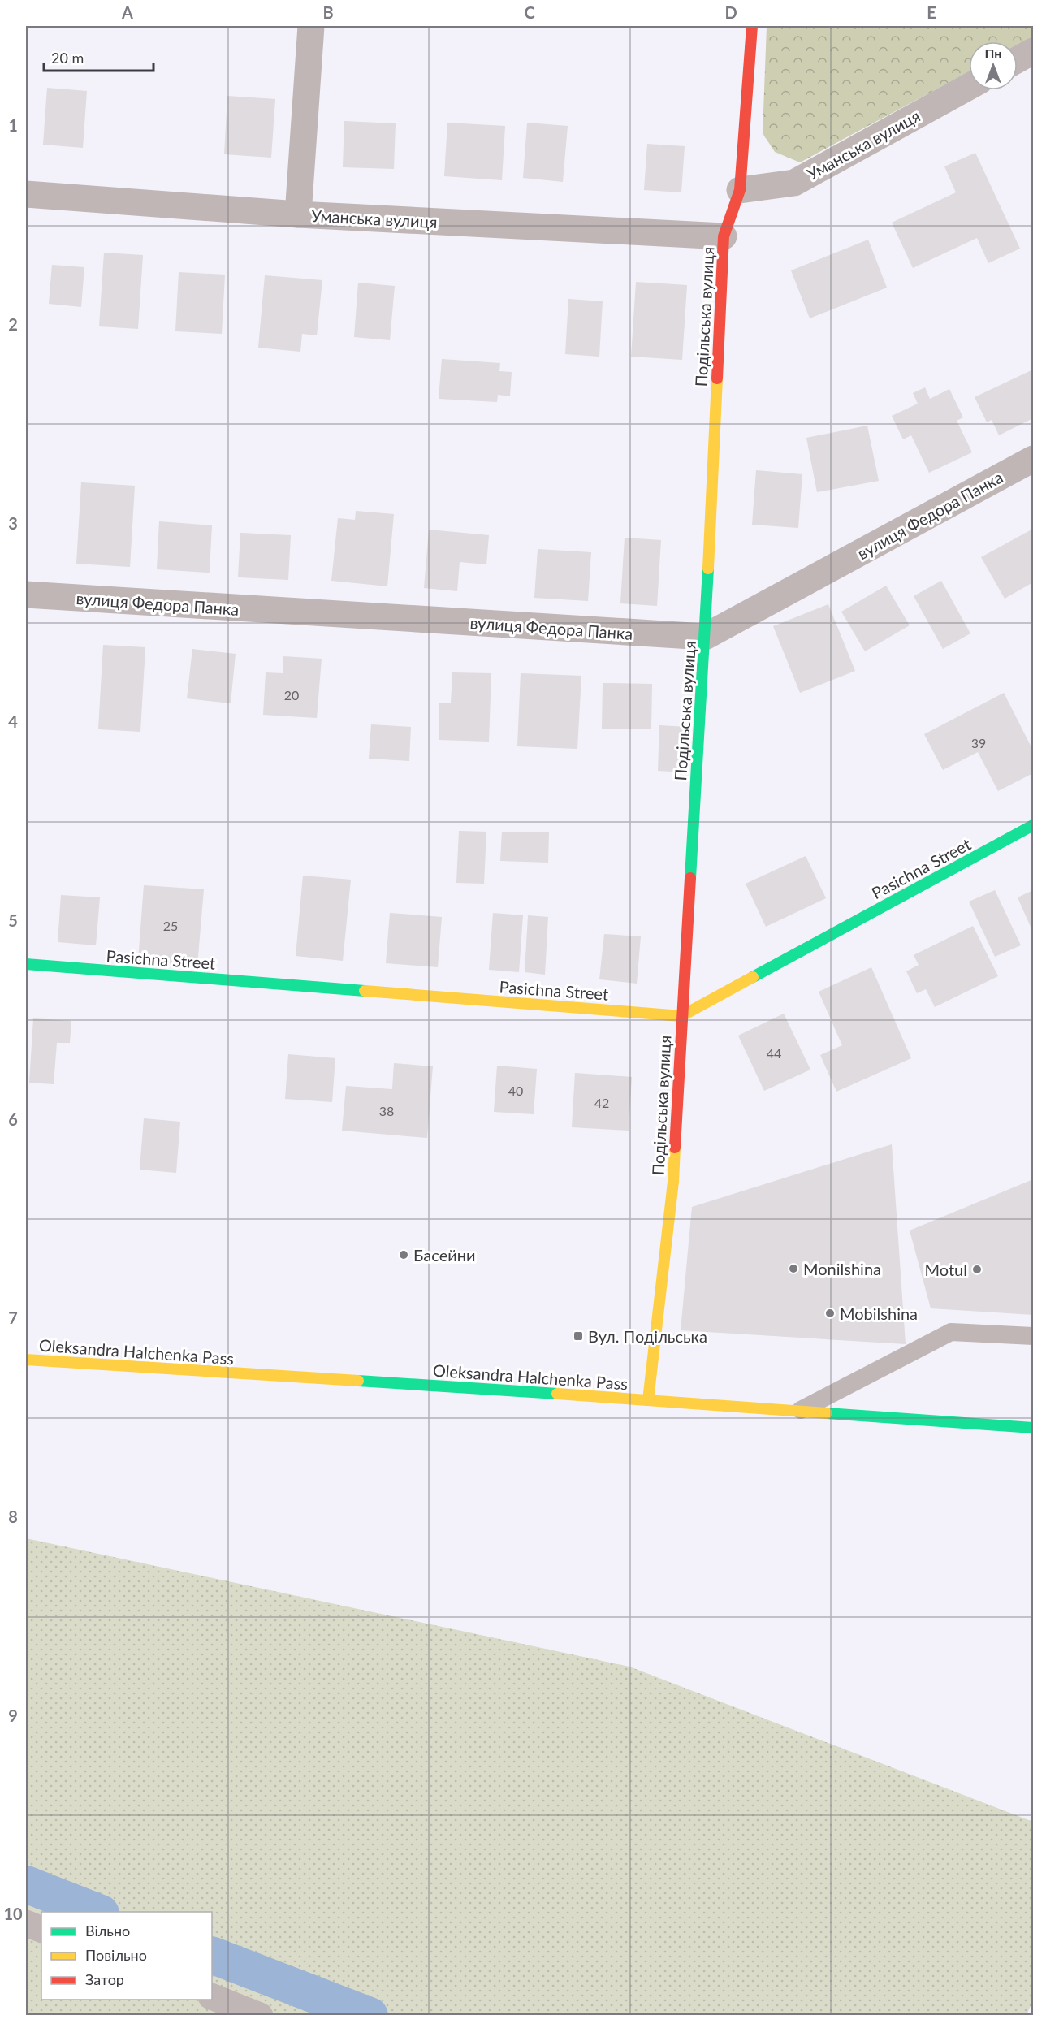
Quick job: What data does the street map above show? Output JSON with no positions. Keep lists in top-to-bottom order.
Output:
{
  "streets": {
    "street": [
      "Уманська вулиця",
      "Подільська вулиця",
      "вулиця Федора Панка",
      "Pasichna Street",
      "Oleksandra Halchenka Pass"
    ]
  },
  "crossings": [
    ["Уманська вулиця", "Подільська вулиця"],
    ["Подільська вулиця", "вулиця Федора Панка"],
    ["Подільська вулиця", "Pasichna Street"],
    ["Подільська вулиця", "Oleksandra Halchenka Pass"]
  ],
  "places": {
    "other": [
      "Басейни",
      "Monilshina",
      "Motul",
      "Mobilshina"
    ],
    "transit": ["Вул. Подільська"]
  },
  "house_numbers": [
    "20",
    "39",
    "25",
    "44",
    "40",
    "42",
    "38"
  ],
  "legend": ["Вільно", "Повільно", "Затор"],
  "scale_bar": "20 m",
  "north": "top",
  "grid": {
    "columns": [
      "A",
      "B",
      "C",
      "D",
      "E"
    ],
    "rows": [
      "1",
      "2",
      "3",
      "4",
      "5",
      "6",
      "7",
      "8",
      "9",
      "10"
    ]
  }
}
